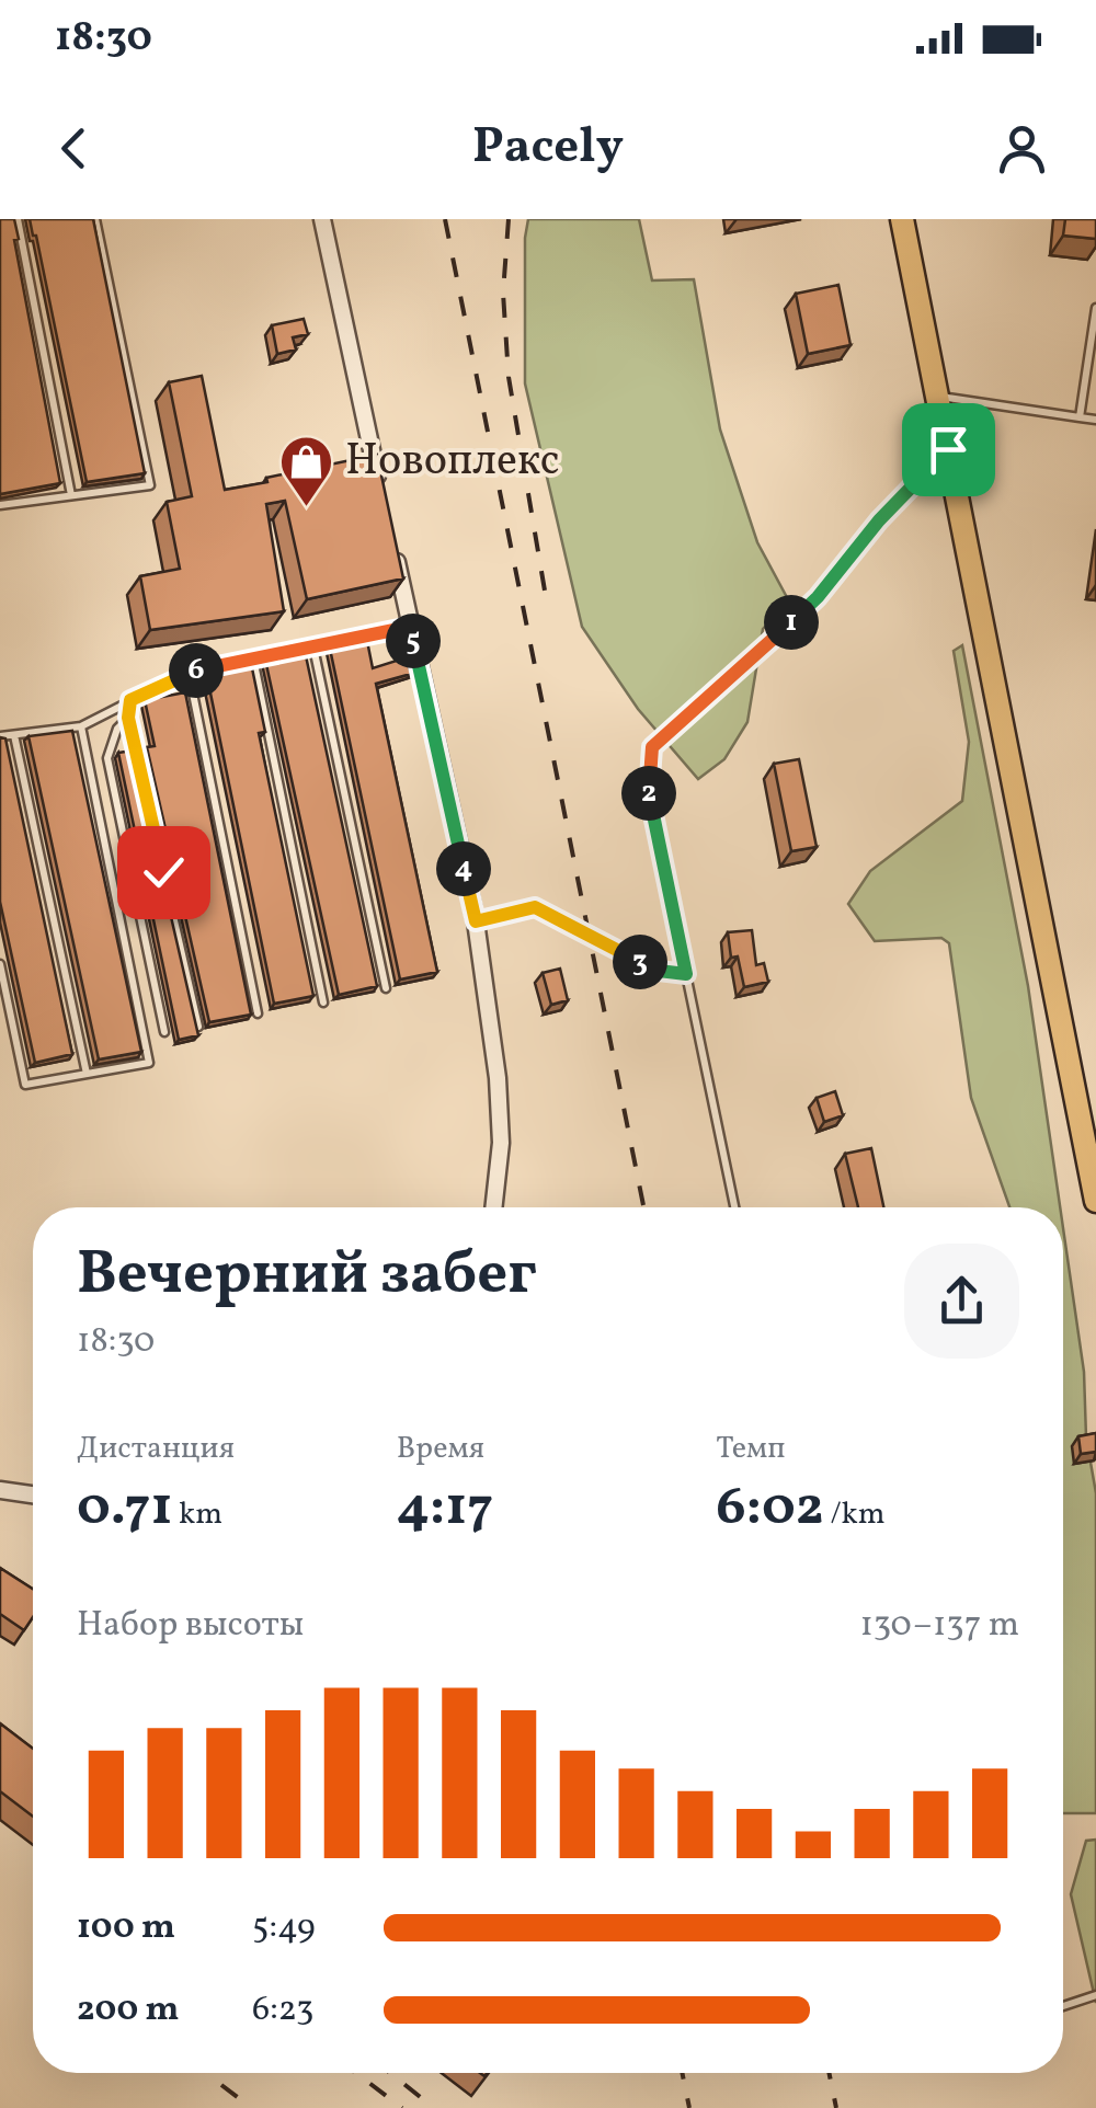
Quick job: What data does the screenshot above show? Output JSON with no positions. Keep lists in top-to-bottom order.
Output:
{
  "places": {
    "shop": ["Новоплекс"]
  },
  "page": {
    "status": "18:30",
    "header": "Pacely",
    "pins": [
      "1",
      "5",
      "6",
      "2",
      "4",
      "3"
    ],
    "heading": ["Вечерний забег", "18:30"],
    "stats": [
      ["Дистанция", "0.71 km"],
      ["Время", "4:17"],
      ["Темп", "6:02 /km"]
    ],
    "chart": ["Набор высоты", "130–137 m"],
    "list": [
      {
        "name": "100 m",
        "note": "5:49"
      },
      {
        "name": "200 m",
        "note": "6:23"
      }
    ]
  }
}
